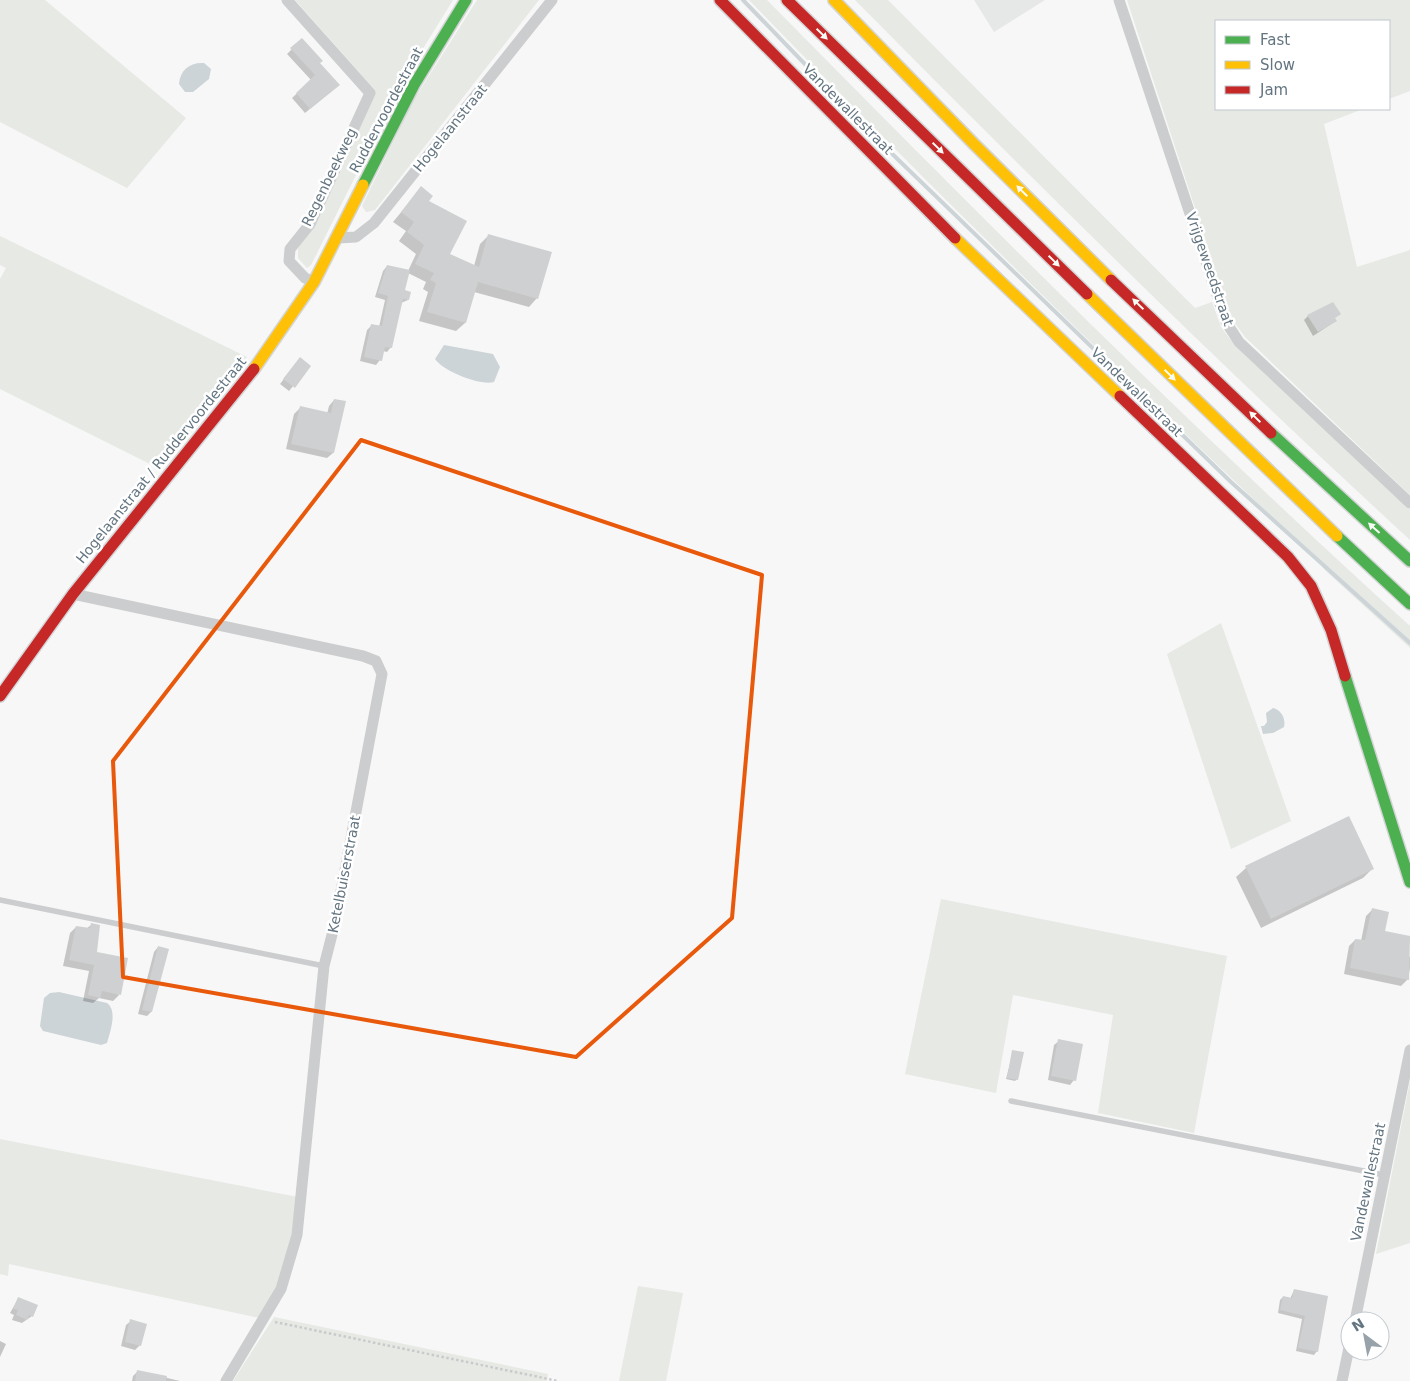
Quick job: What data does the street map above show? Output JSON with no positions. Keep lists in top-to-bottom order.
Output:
{
  "streets": {
    "main road": ["Vandewallestraat", "Ruddervoordestraat", "Hogelaanstraat / Ruddervoordestraat"],
    "street": [
      "Hogelaanstraat",
      "Regenbeekweg",
      "Vrijgeweedstraat",
      "Ketelbuiserstraat"
    ]
  },
  "crossings": [
    ["Ruddervoordestraat", "Hogelaanstraat"],
    ["Ruddervoordestraat", "Hogelaanstraat / Ruddervoordestraat"],
    ["Hogelaanstraat", "Hogelaanstraat / Ruddervoordestraat"],
    ["Regenbeekweg", "Hogelaanstraat / Ruddervoordestraat"],
    ["Hogelaanstraat / Ruddervoordestraat", "Ketelbuiserstraat"]
  ],
  "legend": ["Fast", "Slow", "Jam"],
  "north": "top left"
}
